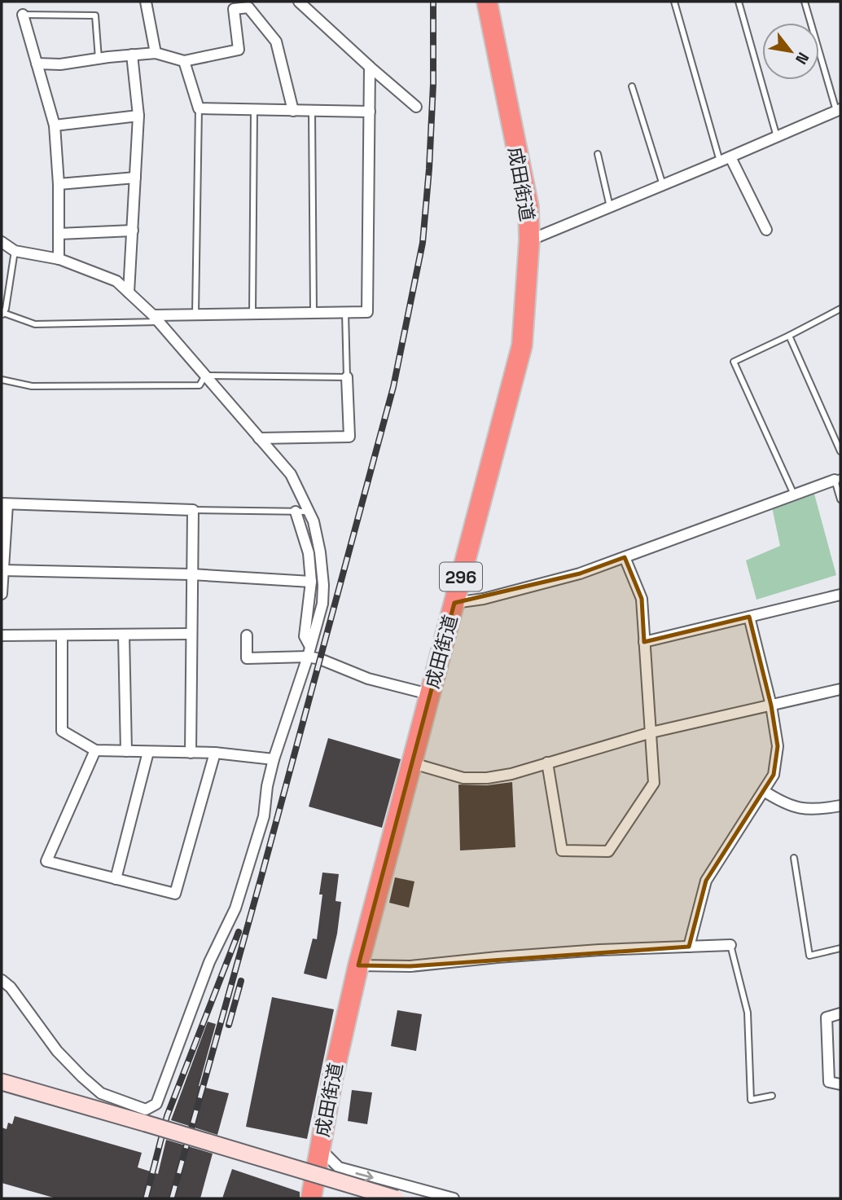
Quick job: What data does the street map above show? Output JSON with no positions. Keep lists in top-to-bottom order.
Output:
{
  "streets": {
    "highway": ["成田街道", "296"]
  },
  "north": "bottom right"
}
